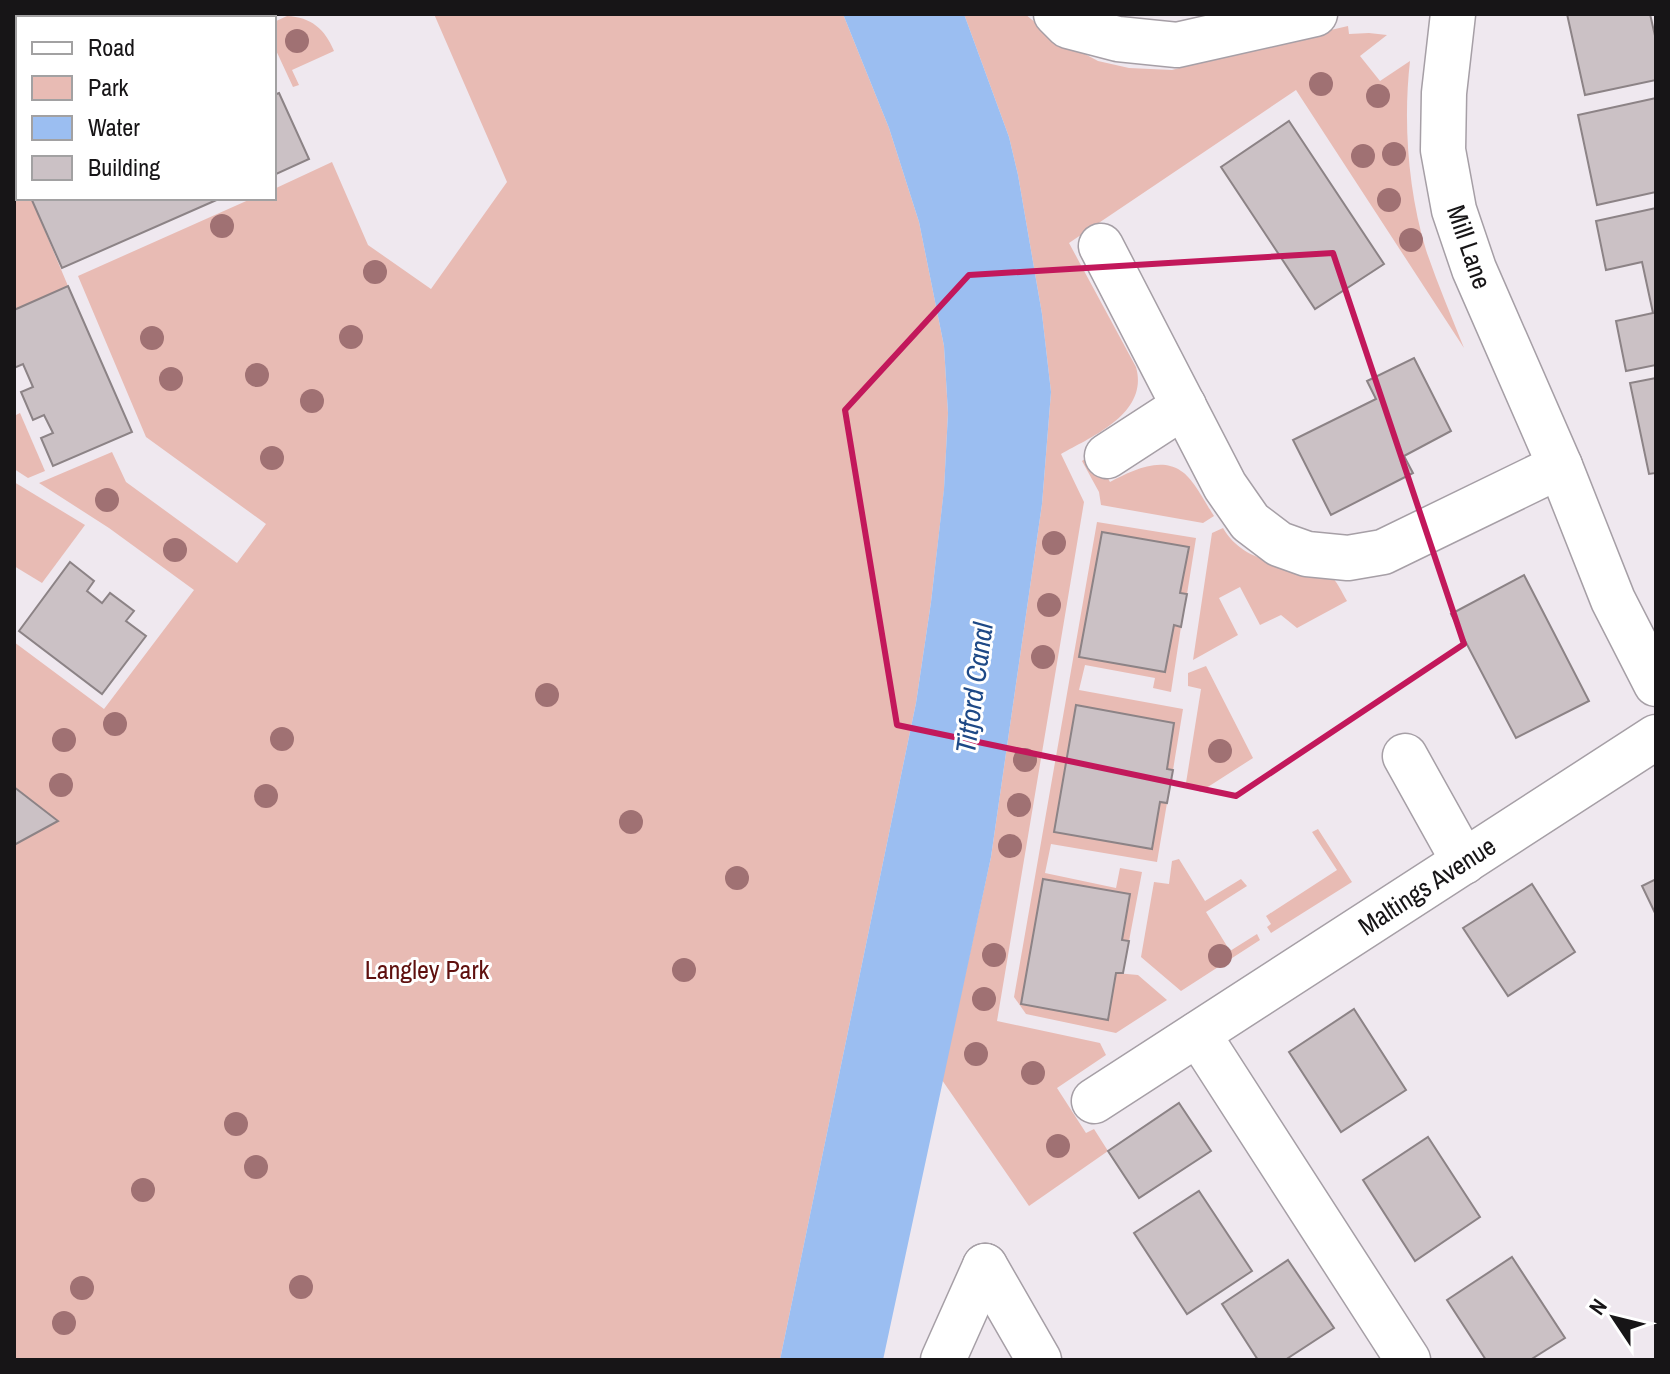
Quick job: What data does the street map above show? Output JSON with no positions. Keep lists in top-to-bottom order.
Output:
{
  "streets": {
    "street": ["Mill Lane", "Maltings Avenue"]
  },
  "water": ["Titford Canal"],
  "parks": ["Langley Park"],
  "legend": [
    "Road",
    "Park",
    "Water",
    "Building"
  ],
  "north": "top left"
}
